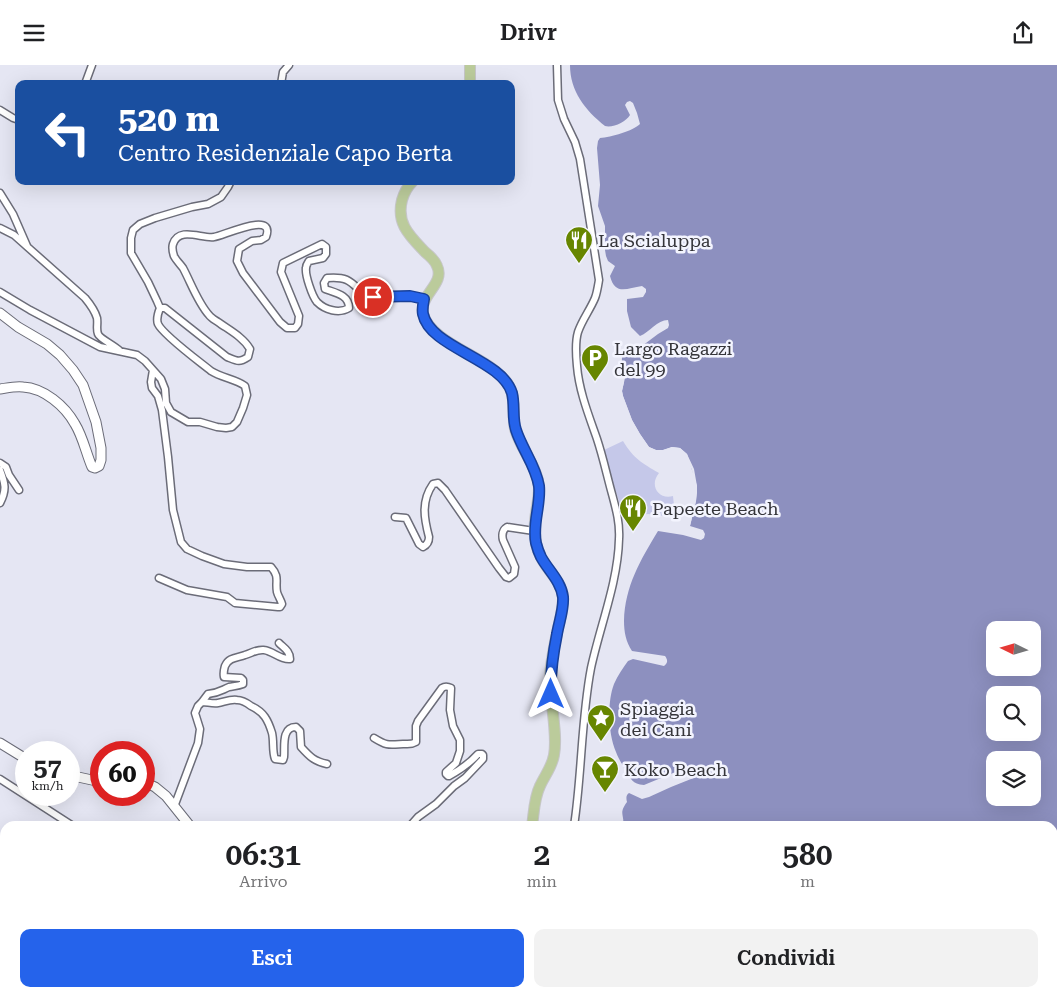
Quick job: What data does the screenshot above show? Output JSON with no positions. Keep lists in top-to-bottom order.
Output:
{
  "places": {
    "restaurant": ["La Scialuppa", "Papeete Beach"],
    "parking": ["Largo Ragazzi del 99"],
    "place": ["Spiaggia dei Cani"],
    "bar": ["Koko Beach"]
  },
  "north": "left",
  "page": {
    "header": "Drivr",
    "turn": ["520 m", "Centro Residenziale Capo Berta"],
    "speed": "57 km/h",
    "limit": "60",
    "eta": [
      "06:31",
      "Arrivo",
      "2",
      "min",
      "580",
      "m"
    ],
    "buttons": ["Esci", "Condividi"]
  }
}
